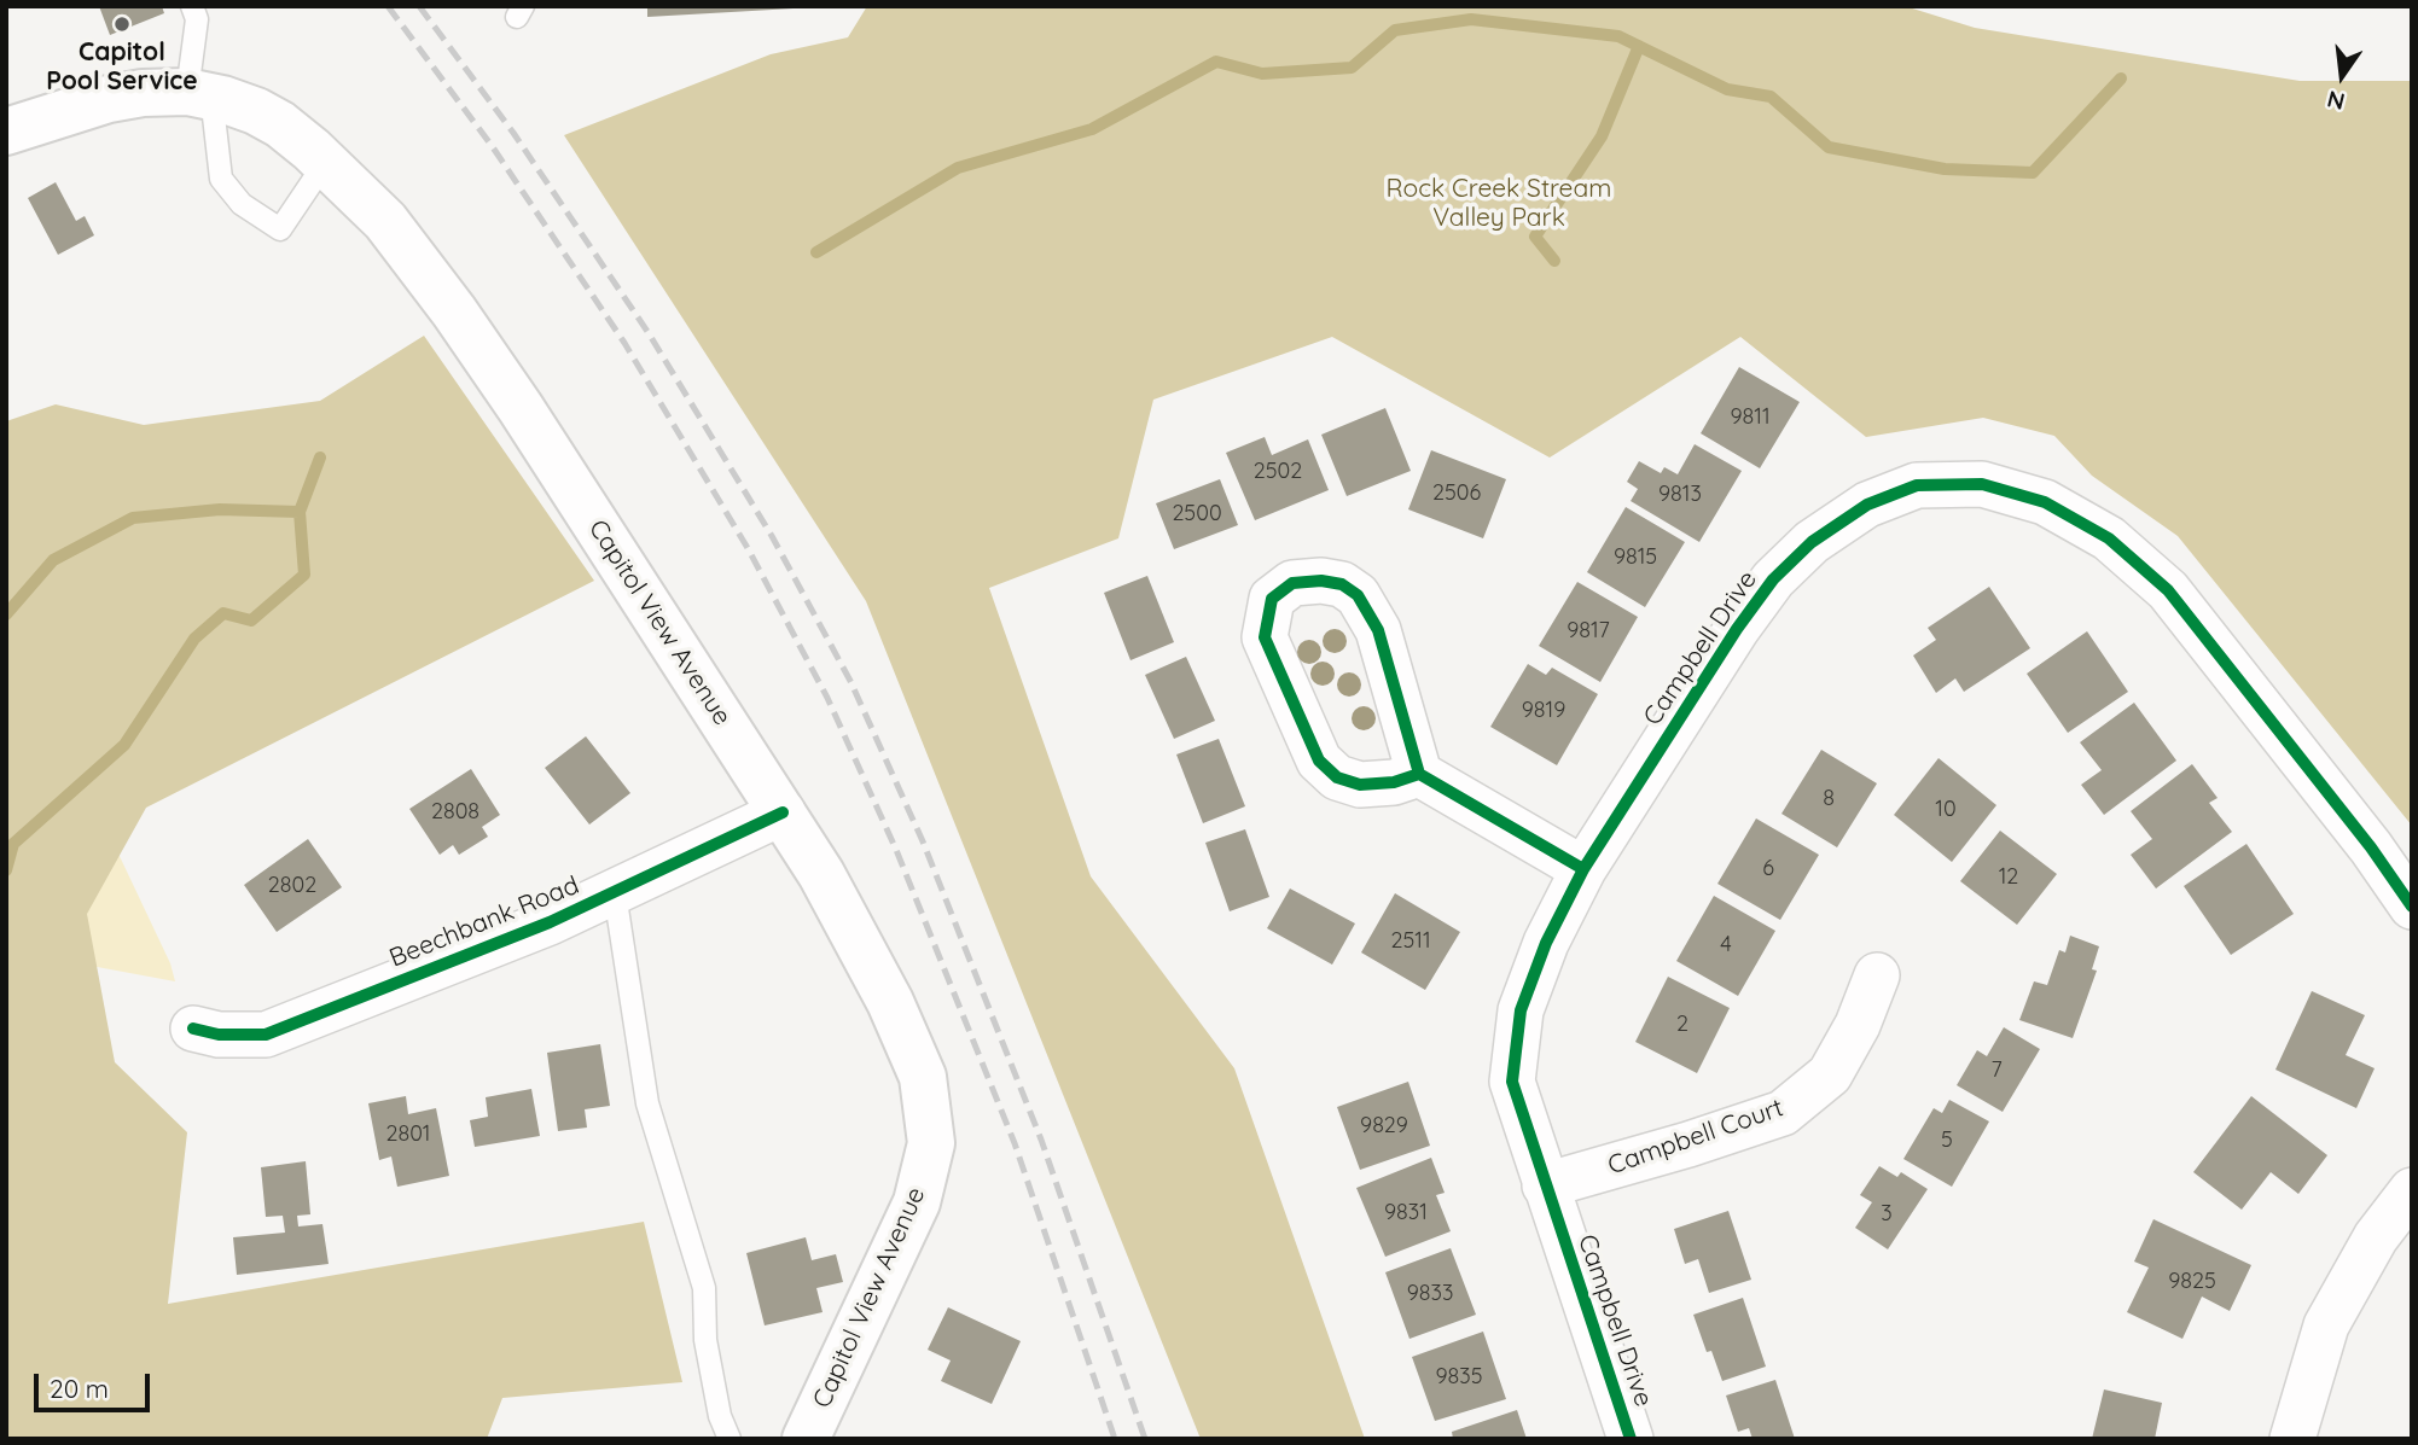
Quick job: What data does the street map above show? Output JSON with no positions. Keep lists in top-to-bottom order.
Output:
{
  "streets": {
    "main road": ["Capitol View Avenue"],
    "street": ["Campbell Drive", "Beechbank Road", "Campbell Court"]
  },
  "crossings": [
    ["Capitol View Avenue", "Beechbank Road"],
    ["Campbell Drive", "Campbell Court"]
  ],
  "parks": ["Rock Creek Stream Valley Park"],
  "places": ["Capitol Pool Service"],
  "house_numbers": [
    "9811",
    "2502",
    "2506",
    "9813",
    "2500",
    "9815",
    "9817",
    "9819",
    "8",
    "10",
    "2808",
    "6",
    "12",
    "2802",
    "2511",
    "4",
    "2",
    "7",
    "9829",
    "2801",
    "5",
    "9831",
    "3",
    "9825",
    "9833",
    "9835"
  ],
  "scale_bar": "20 m",
  "north": "bottom"
}
